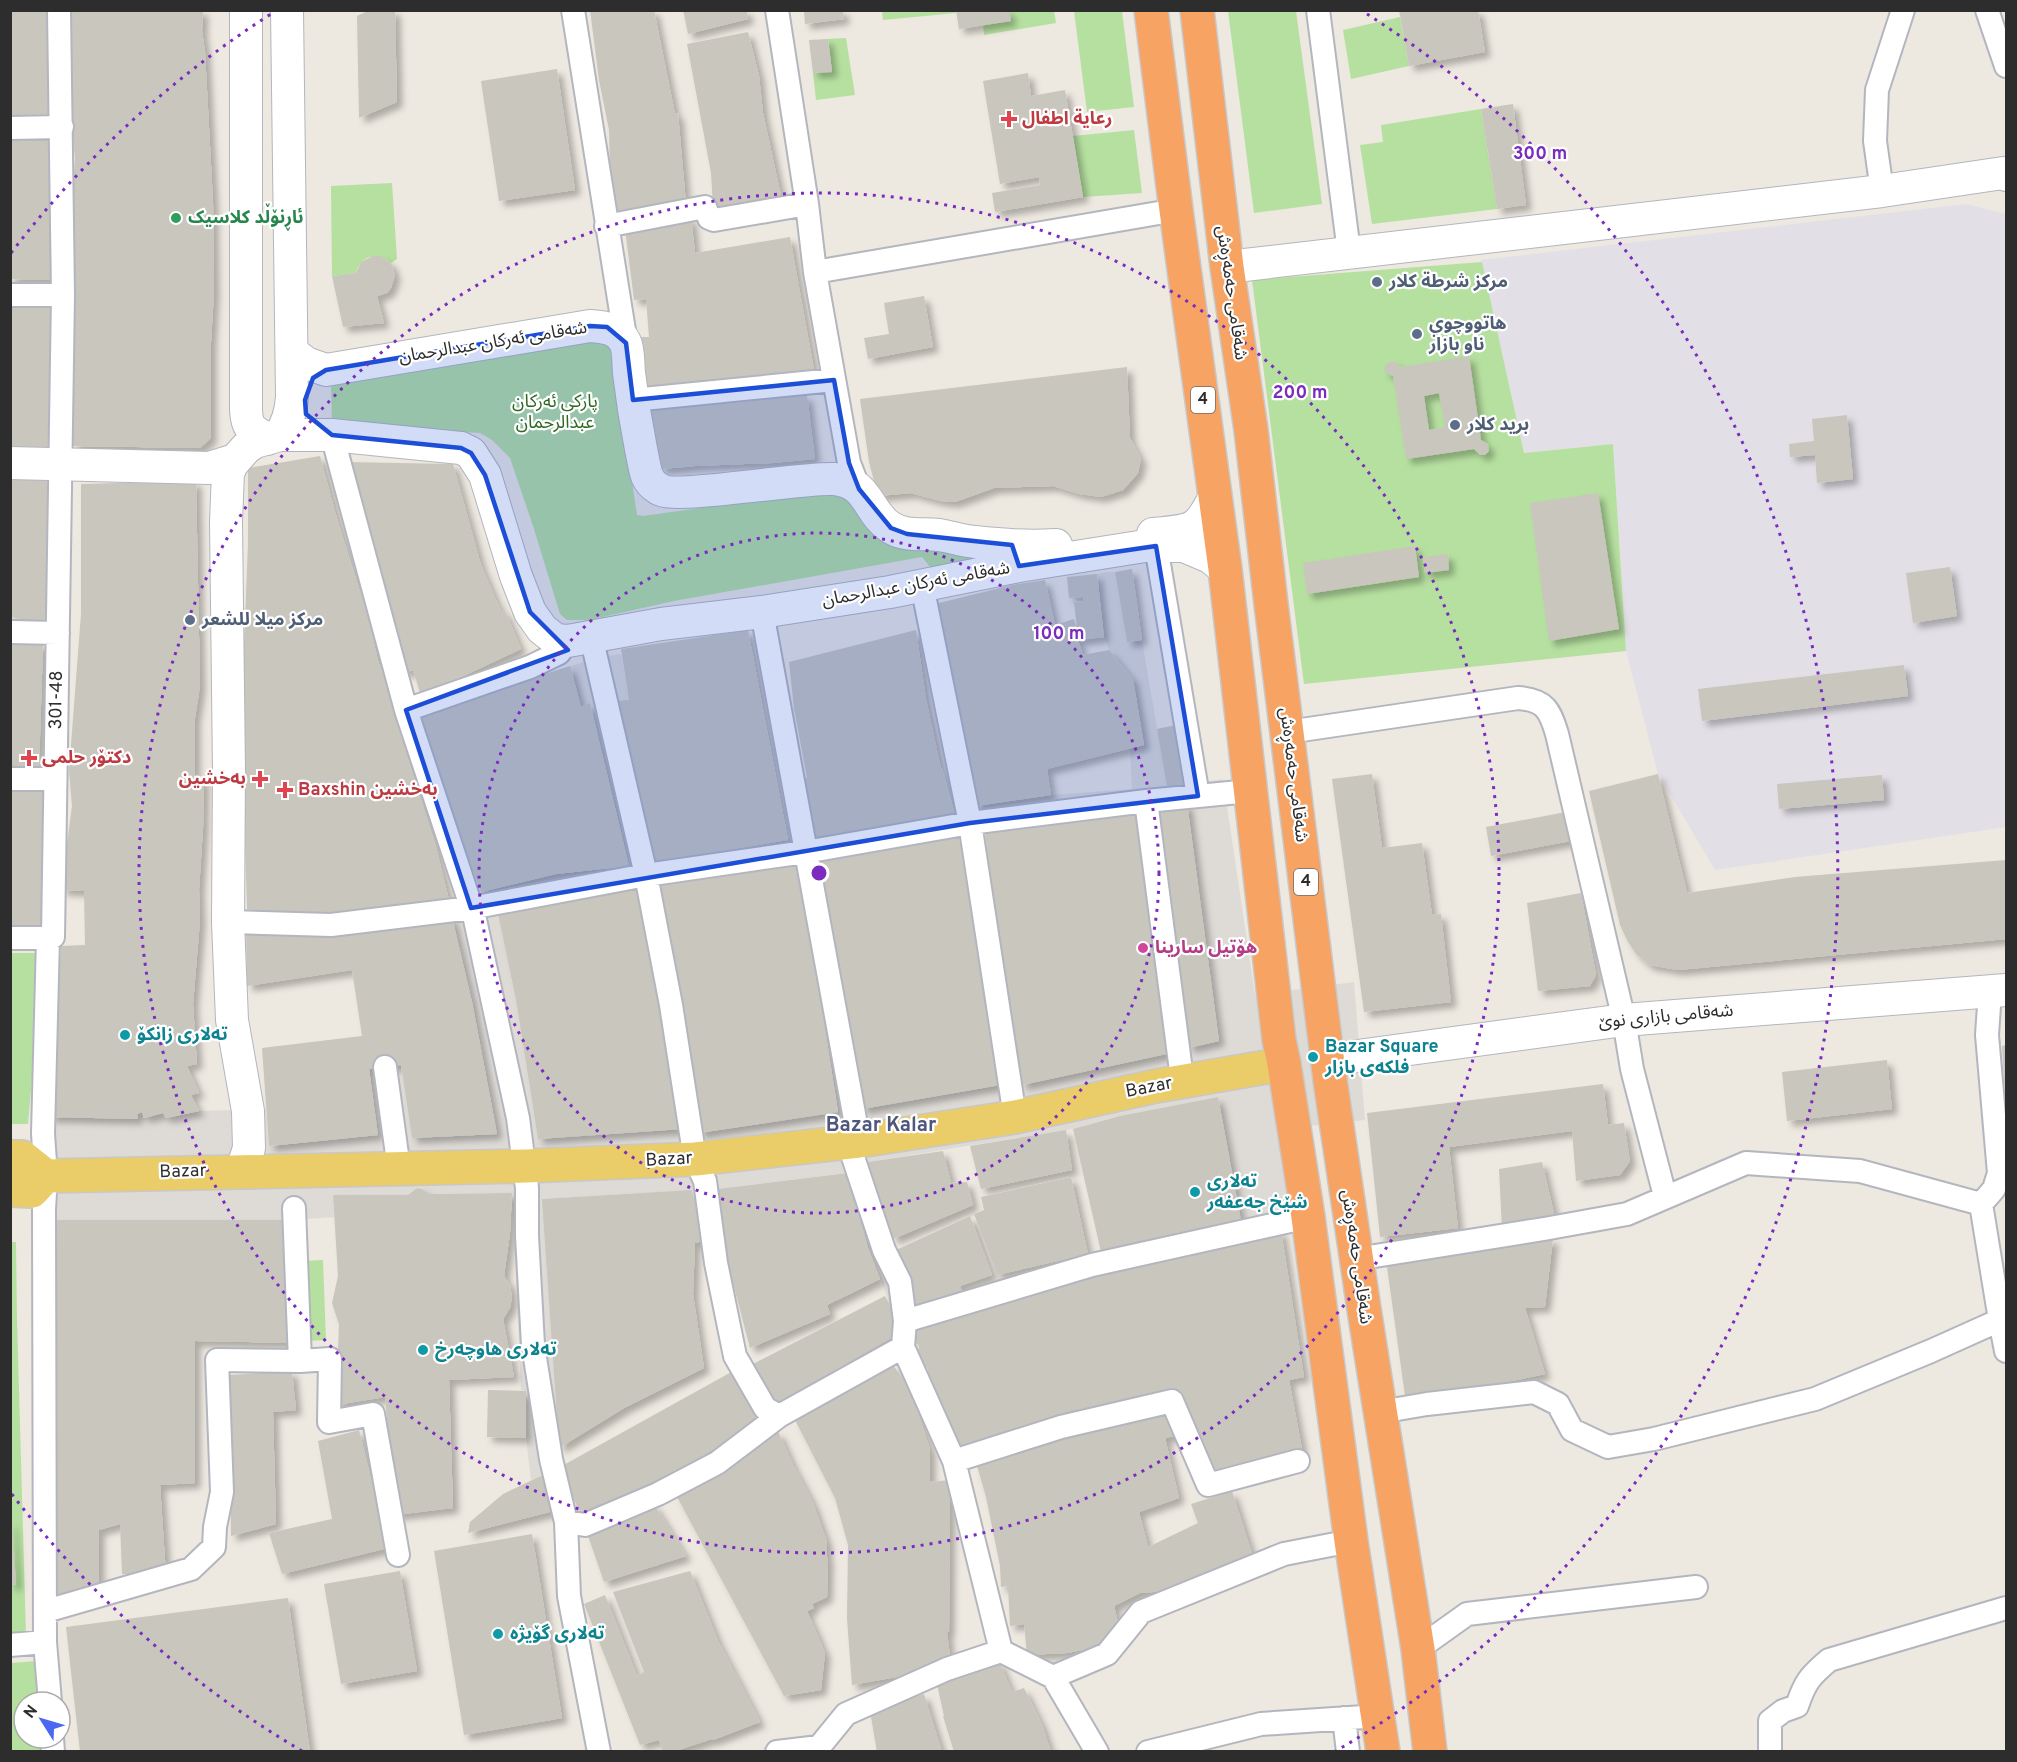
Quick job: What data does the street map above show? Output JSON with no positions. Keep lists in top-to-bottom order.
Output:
{
  "streets": {
    "highway": ["شەقامی حەمەڕەش", "4"],
    "main road": ["Bazar"],
    "street": ["شەقامی ئەرکان عبدالرحمان", "301-48", "شەقامی بازاری نوێ"]
  },
  "crossings": [
    ["شەقامی حەمەڕەش", "شەقامی بازاری نوێ"],
    ["شەقامی ئەرکان عبدالرحمان", "4"],
    ["4", "Bazar"],
    ["301-48", "Bazar"]
  ],
  "districts": ["Bazar Kalar"],
  "parks": ["پارکی ئەرکان عبدالرحمان"],
  "places": {
    "health": [
      "رعاية اطفال",
      "دکتۆر حلمی",
      "بەخشین",
      "Baxshin بەخشین"
    ],
    "other": [
      "ئاڕنۆڵد کلاسیک",
      "مركز شرطة كلار",
      "هاتووچوي ناو بازار",
      "بريد كلار",
      "مركز ميلا للشعر",
      "هۆتیل سارینا",
      "تەلاری زانکۆ",
      "Bazar Square فلکەی بازار",
      "تەلاری شێخ جەعفەر",
      "تەلاری هاوچەرخ",
      "تەلاری گۆیژە"
    ]
  },
  "north": "top left",
  "rings": ["300 m", "200 m", "100 m"]
}
